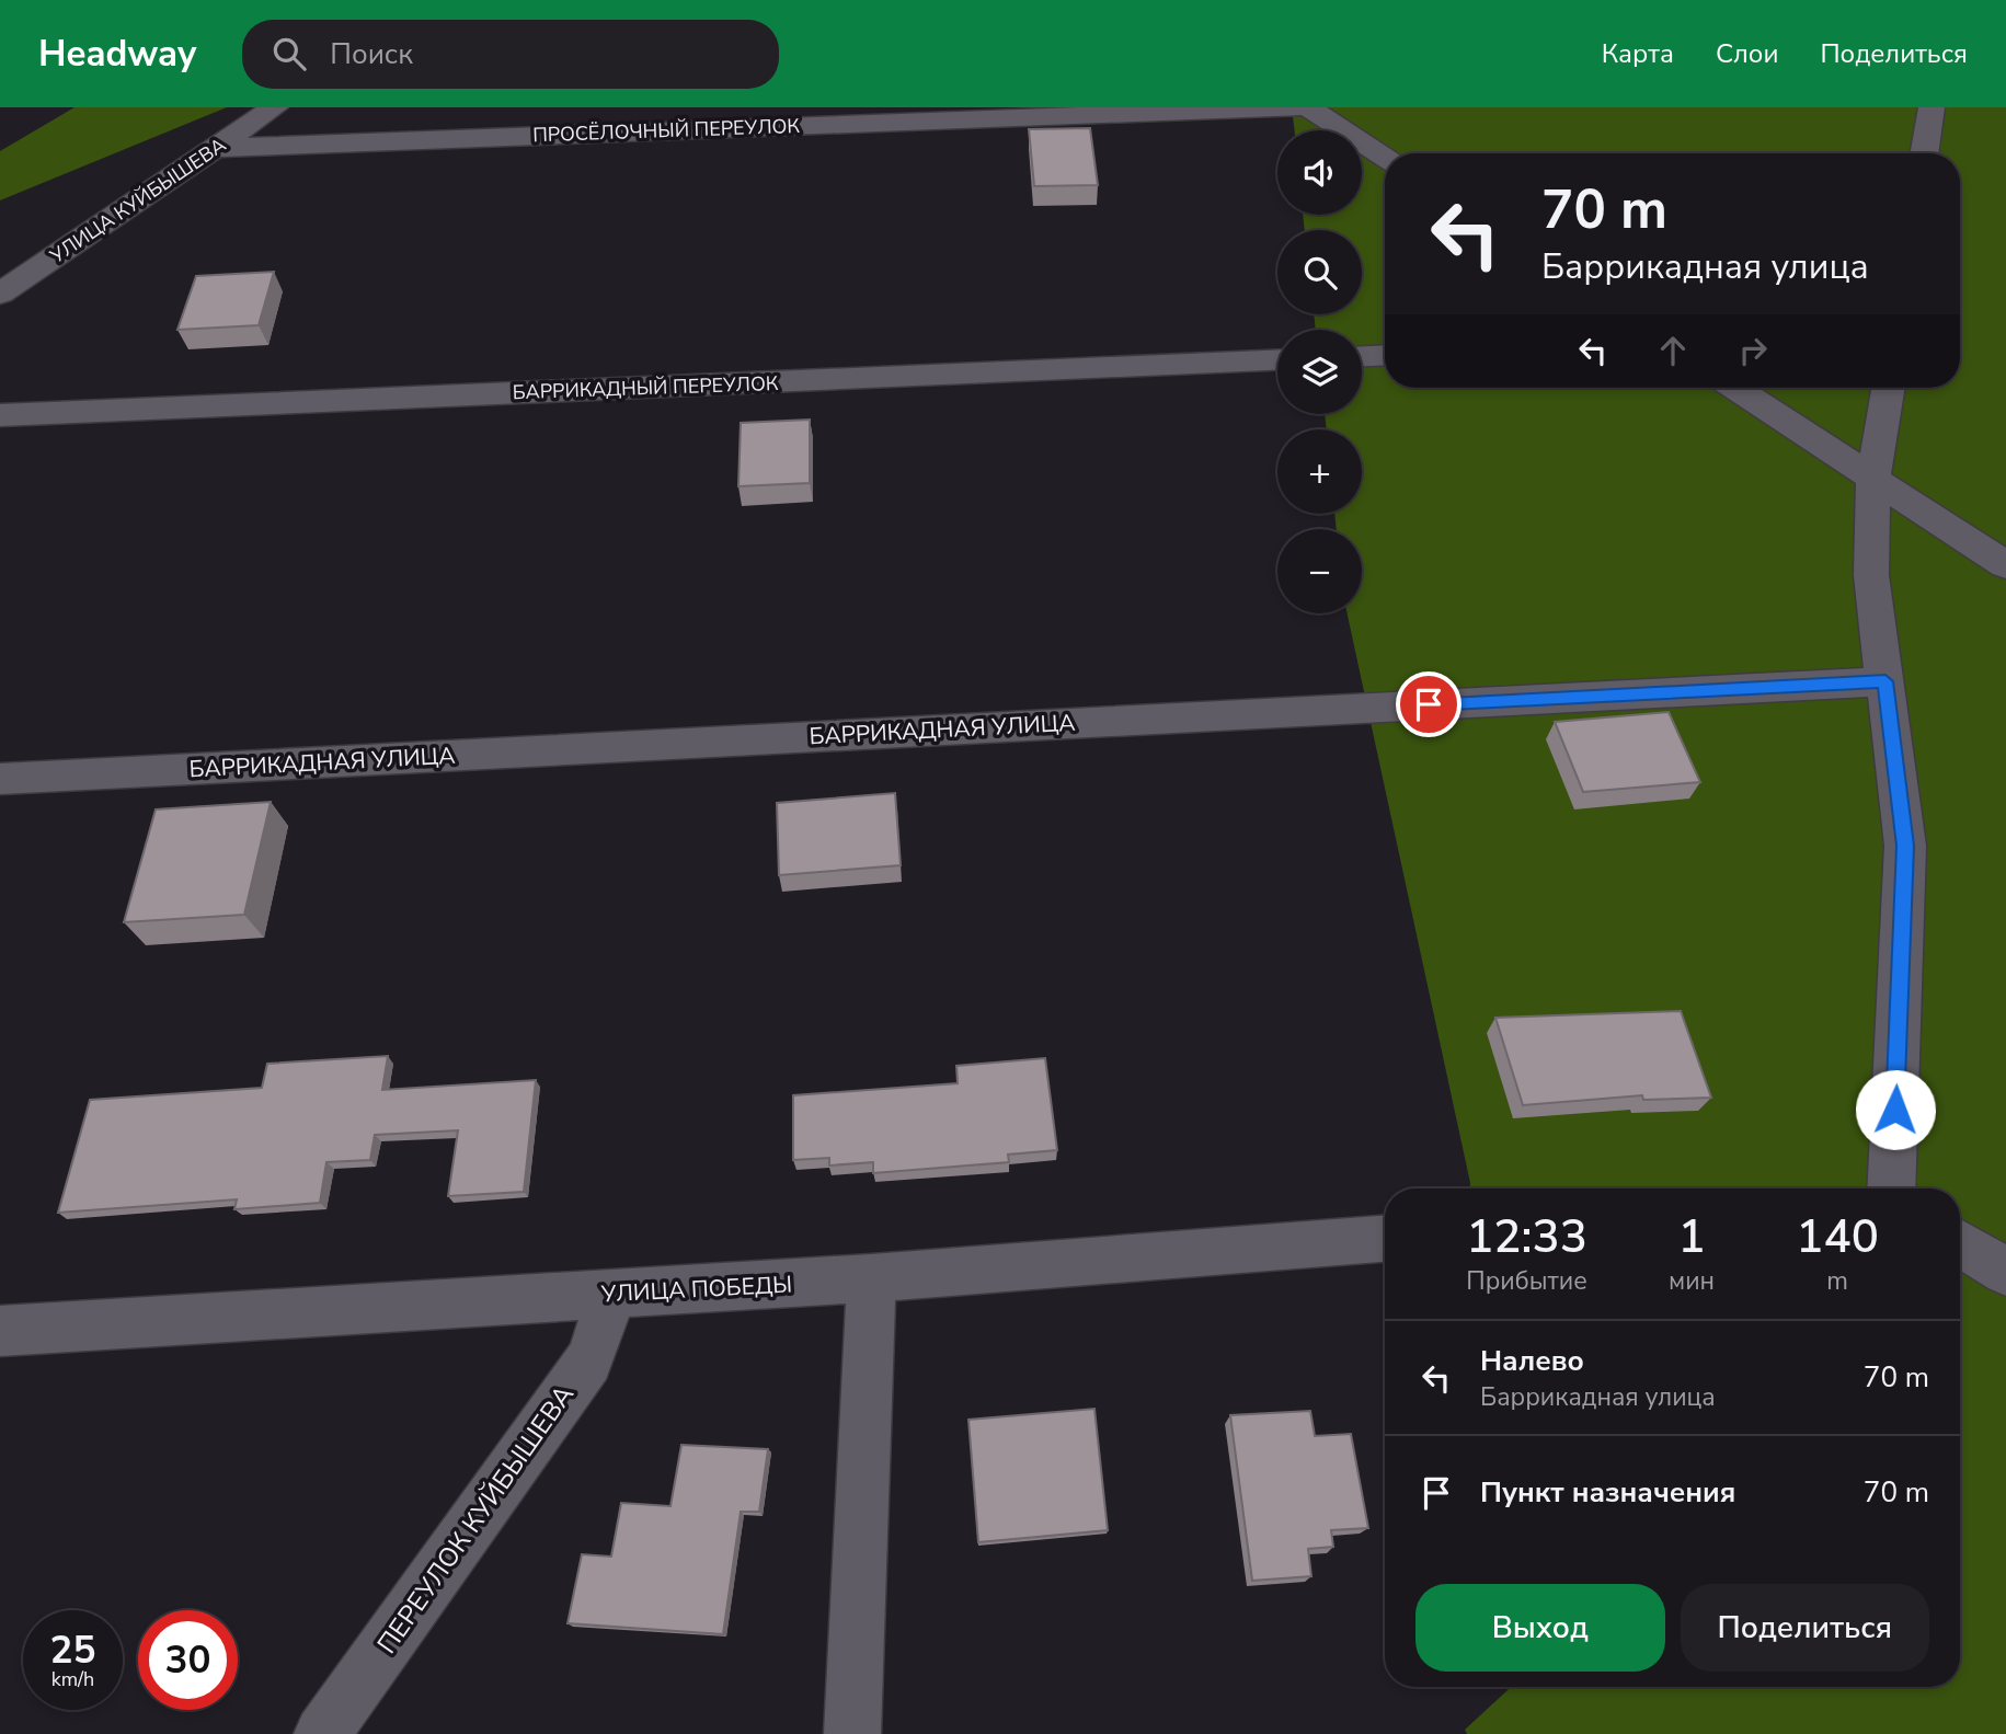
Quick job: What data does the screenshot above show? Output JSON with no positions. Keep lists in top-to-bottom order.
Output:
{
  "streets": {
    "street": [
      "ПРОСЁЛОЧНЫЙ ПЕРЕУЛОК",
      "УЛИЦА КУЙБЫШЕВА",
      "БАРРИКАДНЫЙ ПЕРЕУЛОК",
      "БАРРИКАДНАЯ УЛИЦА",
      "УЛИЦА ПОБЕДЫ",
      "ПЕРЕУЛОК КУЙБЫШЕВА"
    ]
  },
  "crossings": [
    ["ПРОСЁЛОЧНЫЙ ПЕРЕУЛОК", "УЛИЦА КУЙБЫШЕВА"],
    ["УЛИЦА ПОБЕДЫ", "ПЕРЕУЛОК КУЙБЫШЕВА"]
  ],
  "page": {
    "header": "Headway",
    "search": "Поиск",
    "nav": ["Карта", "Слои", "Поделиться"],
    "map_buttons": ["+", "−"],
    "turn": ["70 m", "Баррикадная улица"],
    "eta": [
      "12:33",
      "Прибытие",
      "1",
      "мин",
      "140",
      "m"
    ],
    "list": [
      {
        "name": "Налево",
        "note": "Баррикадная улица",
        "value": "70 m"
      },
      {
        "name": "Пункт назначения",
        "value": "70 m"
      }
    ],
    "buttons": ["Выход", "Поделиться"],
    "speed": "25 km/h",
    "limit": "30"
  }
}
